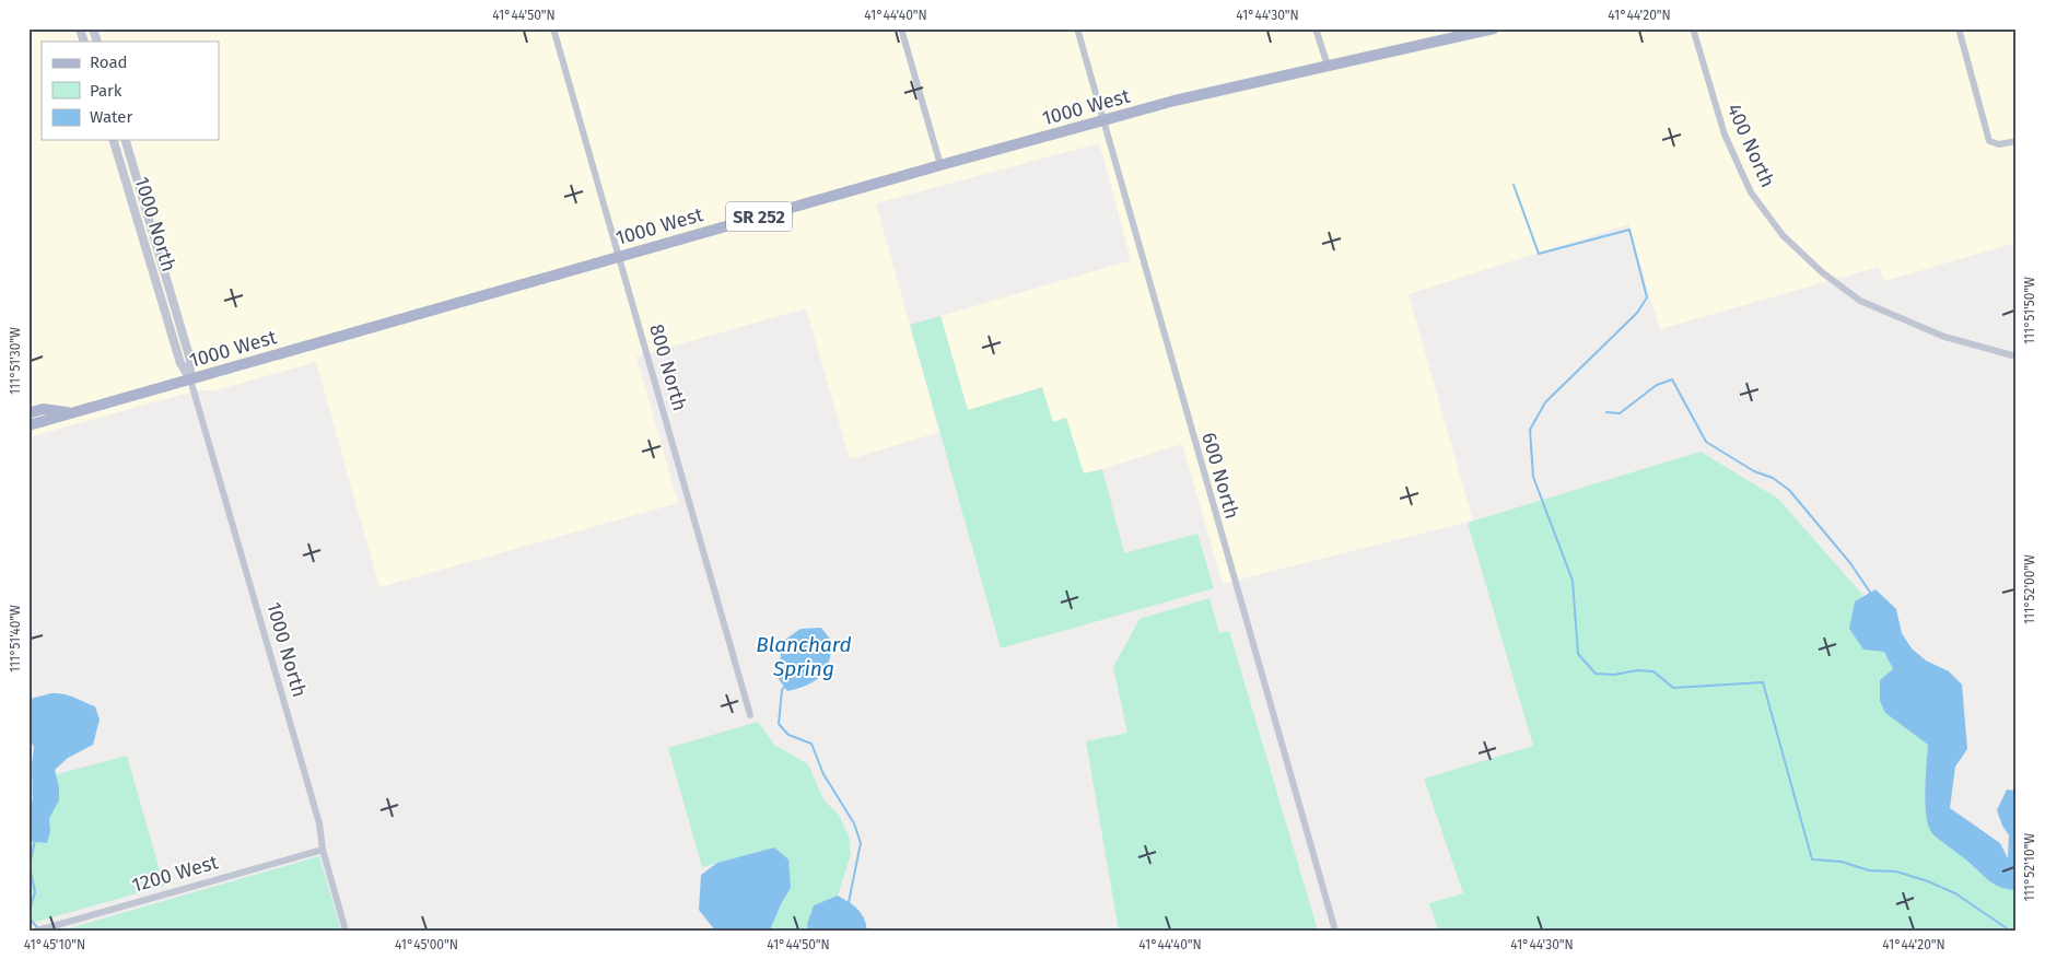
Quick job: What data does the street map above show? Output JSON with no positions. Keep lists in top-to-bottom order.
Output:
{
  "streets": {
    "main road": ["1000 West", "SR 252"],
    "street": [
      "400 North",
      "1000 North",
      "800 North",
      "600 North",
      "1200 West"
    ]
  },
  "crossings": [
    ["1000 West", "1000 North"],
    ["1000 West", "800 North"],
    ["1000 West", "600 North"],
    ["1000 North", "1200 West"]
  ],
  "water": ["Blanchard Spring"],
  "legend": ["Road", "Park", "Water"],
  "coordinates": [
    "41°44'50\"N",
    "41°44'40\"N",
    "41°44'30\"N",
    "41°44'20\"N",
    "111°51'50\"W",
    "111°51'30\"W",
    "111°52'00\"W",
    "111°51'40\"W",
    "111°52'10\"W",
    "41°45'10\"N",
    "41°45'00\"N"
  ]
}
